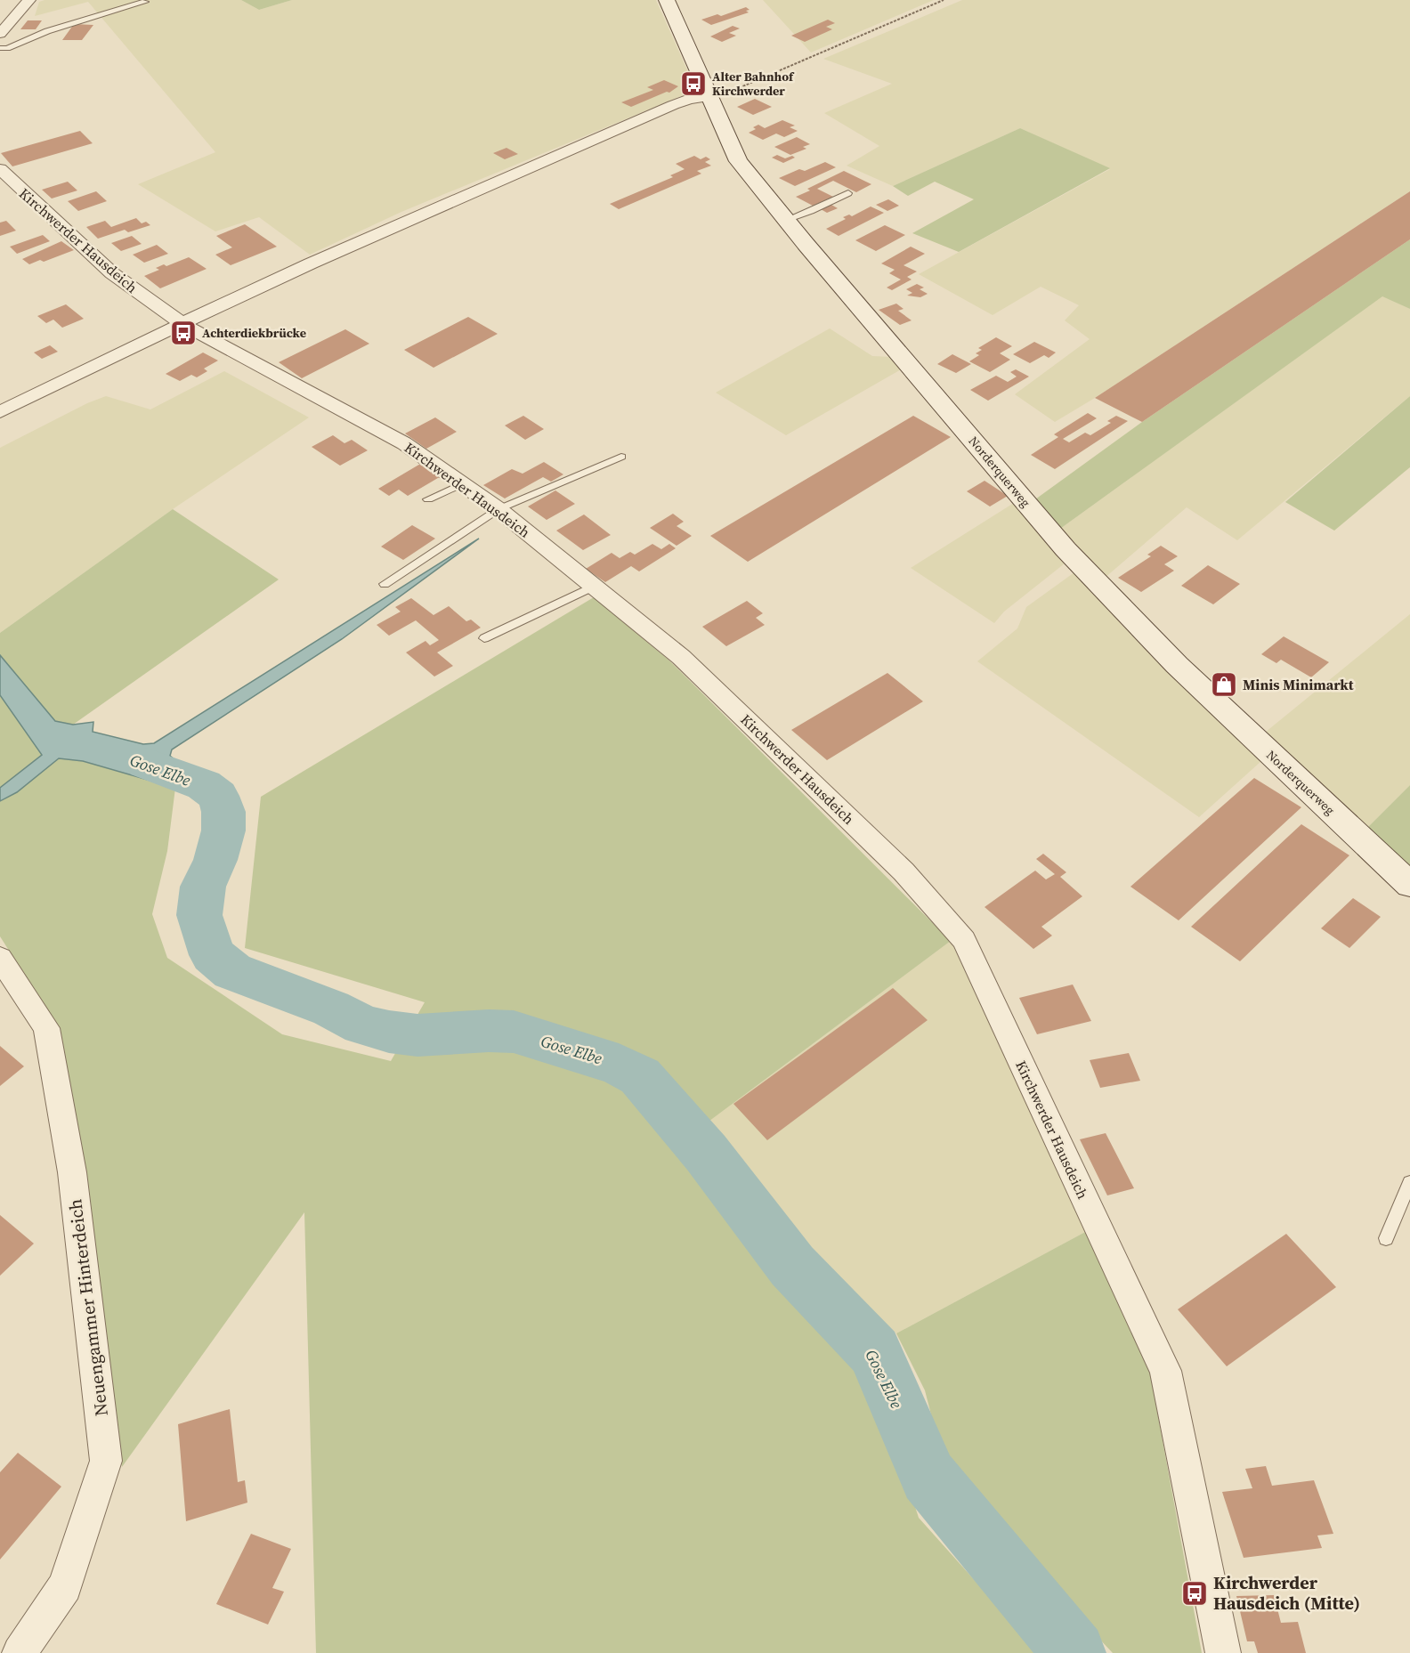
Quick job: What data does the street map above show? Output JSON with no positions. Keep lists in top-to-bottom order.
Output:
{
  "streets": {
    "street": ["Kirchwerder Hausdeich", "Norderquerweg", "Neuengammer Hinterdeich"]
  },
  "water": ["Gose Elbe"],
  "places": {
    "bus stop": ["Alter Bahnhof Kirchwerder", "Achterdiekbrücke", "Kirchwerder Hausdeich (Mitte)"],
    "shop": ["Minis Minimarkt"]
  }
}
